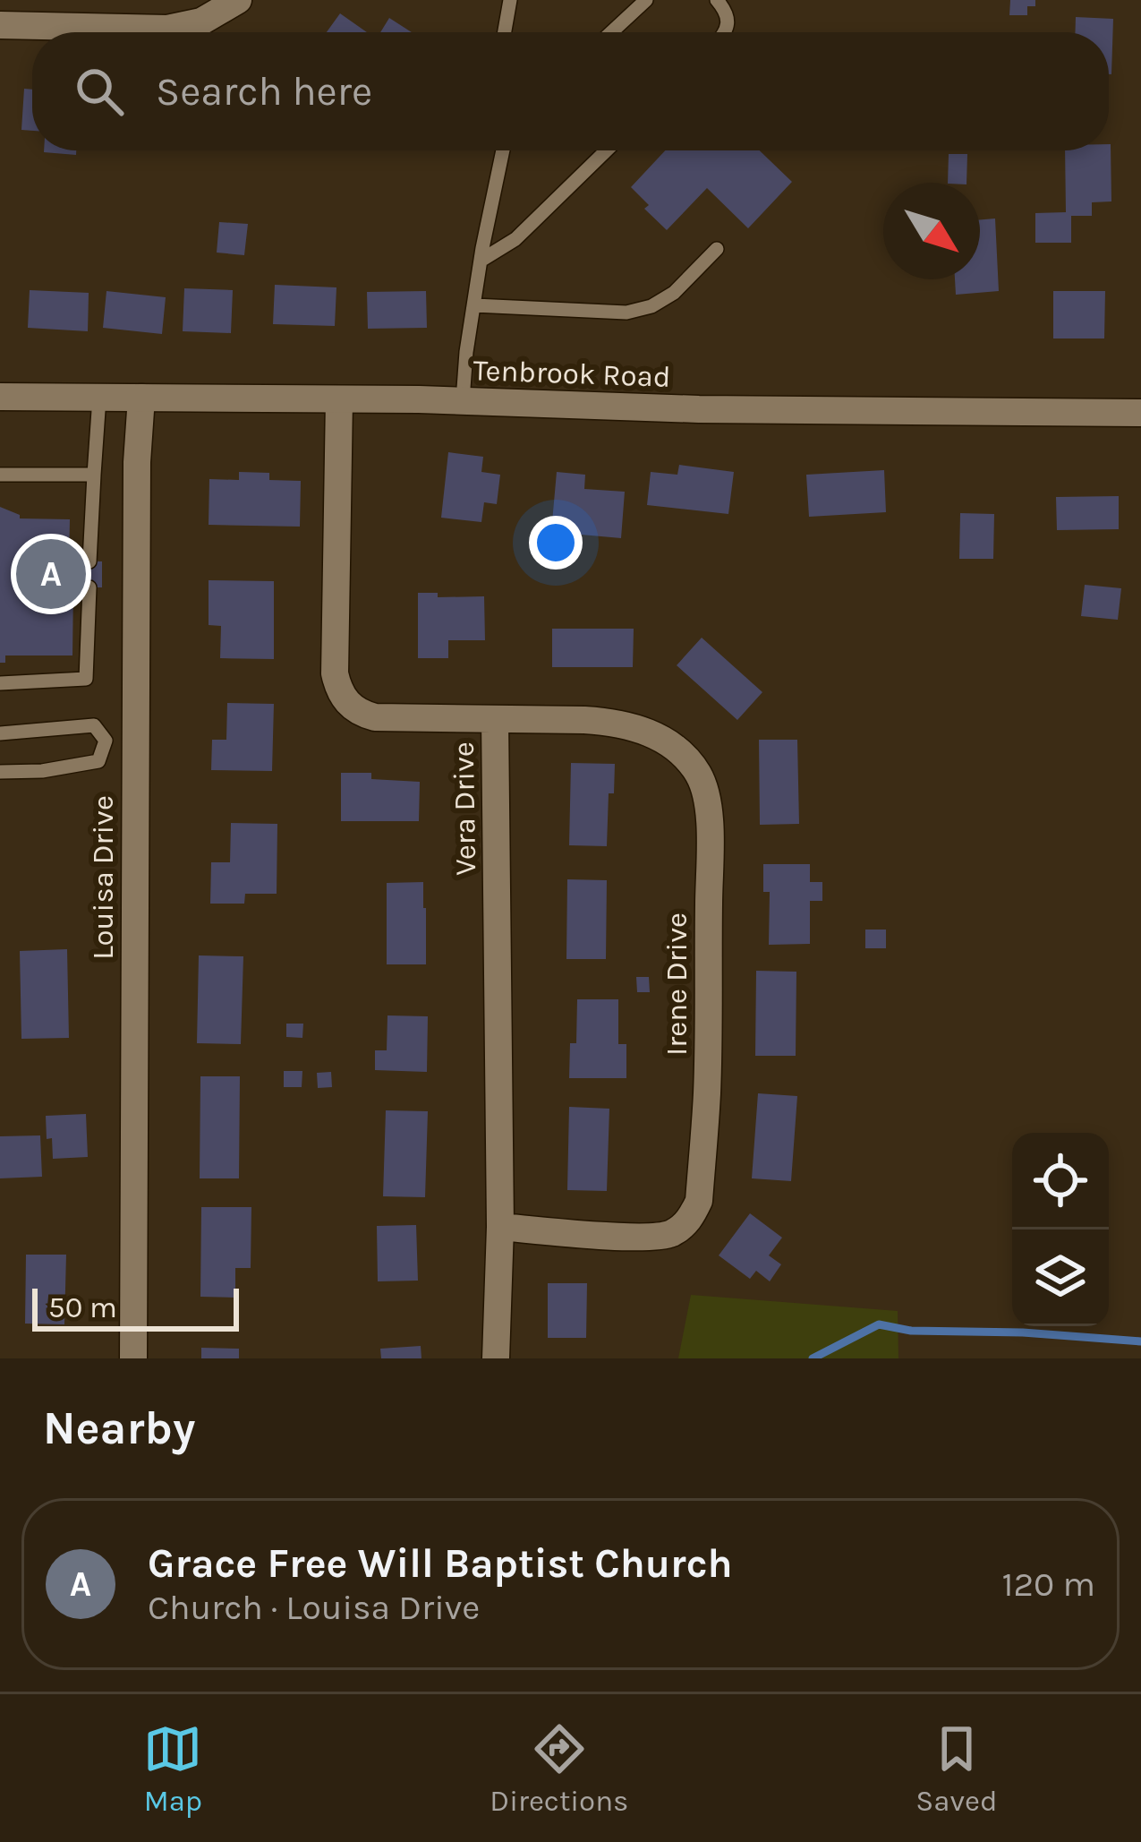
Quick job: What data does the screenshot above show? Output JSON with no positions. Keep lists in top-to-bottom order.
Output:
{
  "streets": {
    "street": [
      "Tenbrook Road",
      "Vera Drive",
      "Louisa Drive",
      "Irene Drive"
    ]
  },
  "crossings": [
    ["Tenbrook Road", "Vera Drive"],
    ["Tenbrook Road", "Louisa Drive"],
    ["Vera Drive", "Irene Drive"]
  ],
  "scale_bar": "50 m",
  "north": "bottom right",
  "page": {
    "search": "Search here",
    "pins": "A",
    "scale": "50 m",
    "heading": "Nearby",
    "list": [
      {
        "mark": "A",
        "name": "Grace Free Will Baptist Church",
        "note": "Church · Louisa Drive",
        "value": "120 m"
      }
    ],
    "nav": ["Map", "Directions", "Saved"]
  }
}
